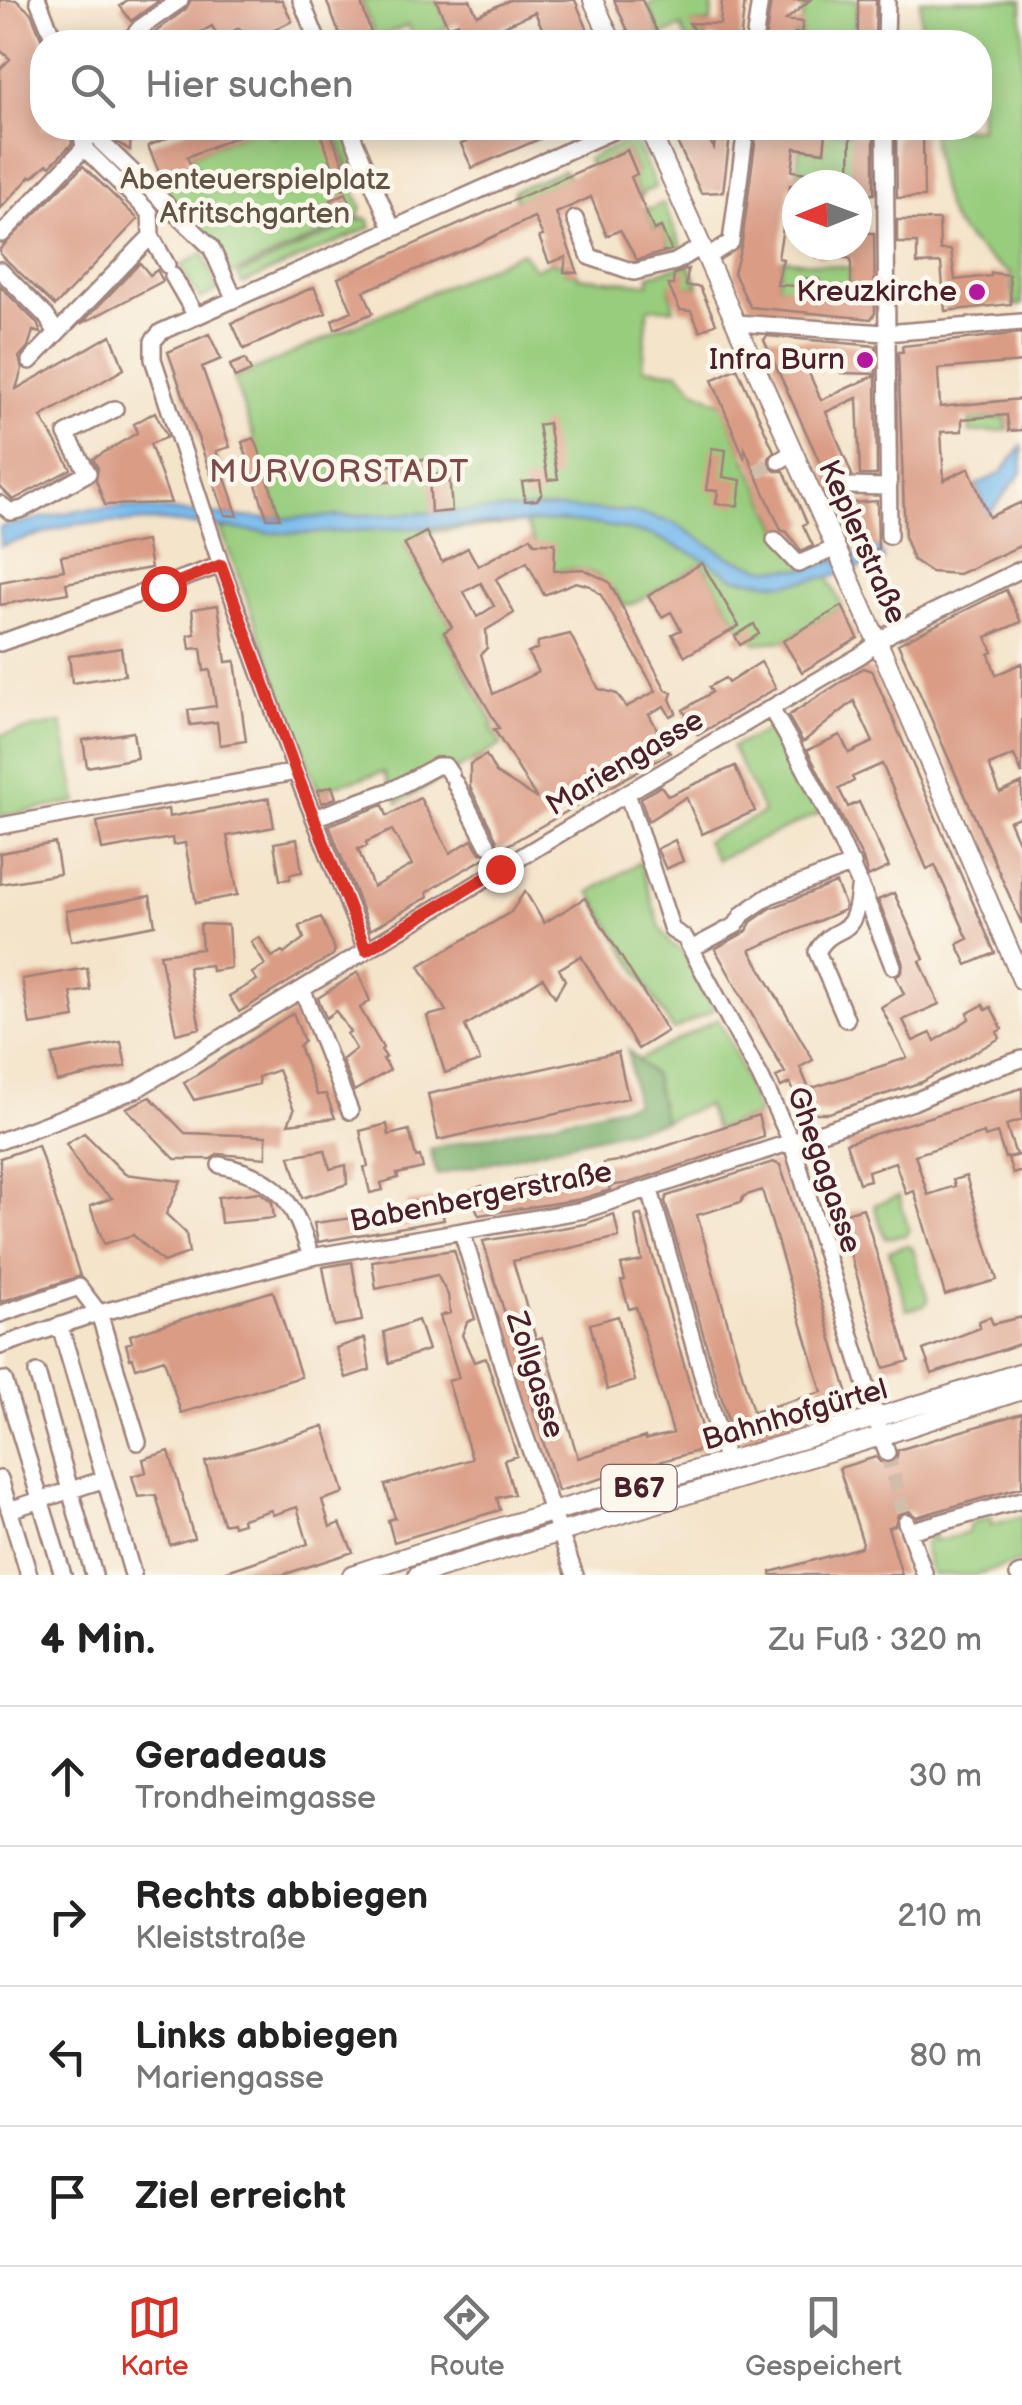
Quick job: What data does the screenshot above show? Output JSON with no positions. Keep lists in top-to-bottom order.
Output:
{
  "streets": {
    "main road": ["Keplerstraße", "Bahnhofgürtel", "B67"],
    "street": [
      "Mariengasse",
      "Ghegagasse",
      "Babenbergerstraße",
      "Zollgasse"
    ]
  },
  "crossings": [
    ["Keplerstraße", "Mariengasse"],
    ["Mariengasse", "Ghegagasse"],
    ["Ghegagasse", "Babenbergerstraße"],
    ["Ghegagasse", "Bahnhofgürtel"],
    ["Babenbergerstraße", "Zollgasse"],
    ["Zollgasse", "Bahnhofgürtel"]
  ],
  "districts": ["MURVORSTADT"],
  "parks": ["Abenteuerspielplatz Afritschgarten"],
  "places": ["Kreuzkirche", "Infra Burn"],
  "north": "left",
  "page": {
    "search": "Hier suchen",
    "heading": ["4 Min.", "Zu Fuß · 320 m"],
    "list": [
      ["Geradeaus", "Trondheimgasse", "30 m"],
      ["Rechts abbiegen", "Kleiststraße", "210 m"],
      ["Links abbiegen", "Mariengasse", "80 m"],
      "Ziel erreicht"
    ],
    "nav": ["Karte", "Route", "Gespeichert"]
  }
}
